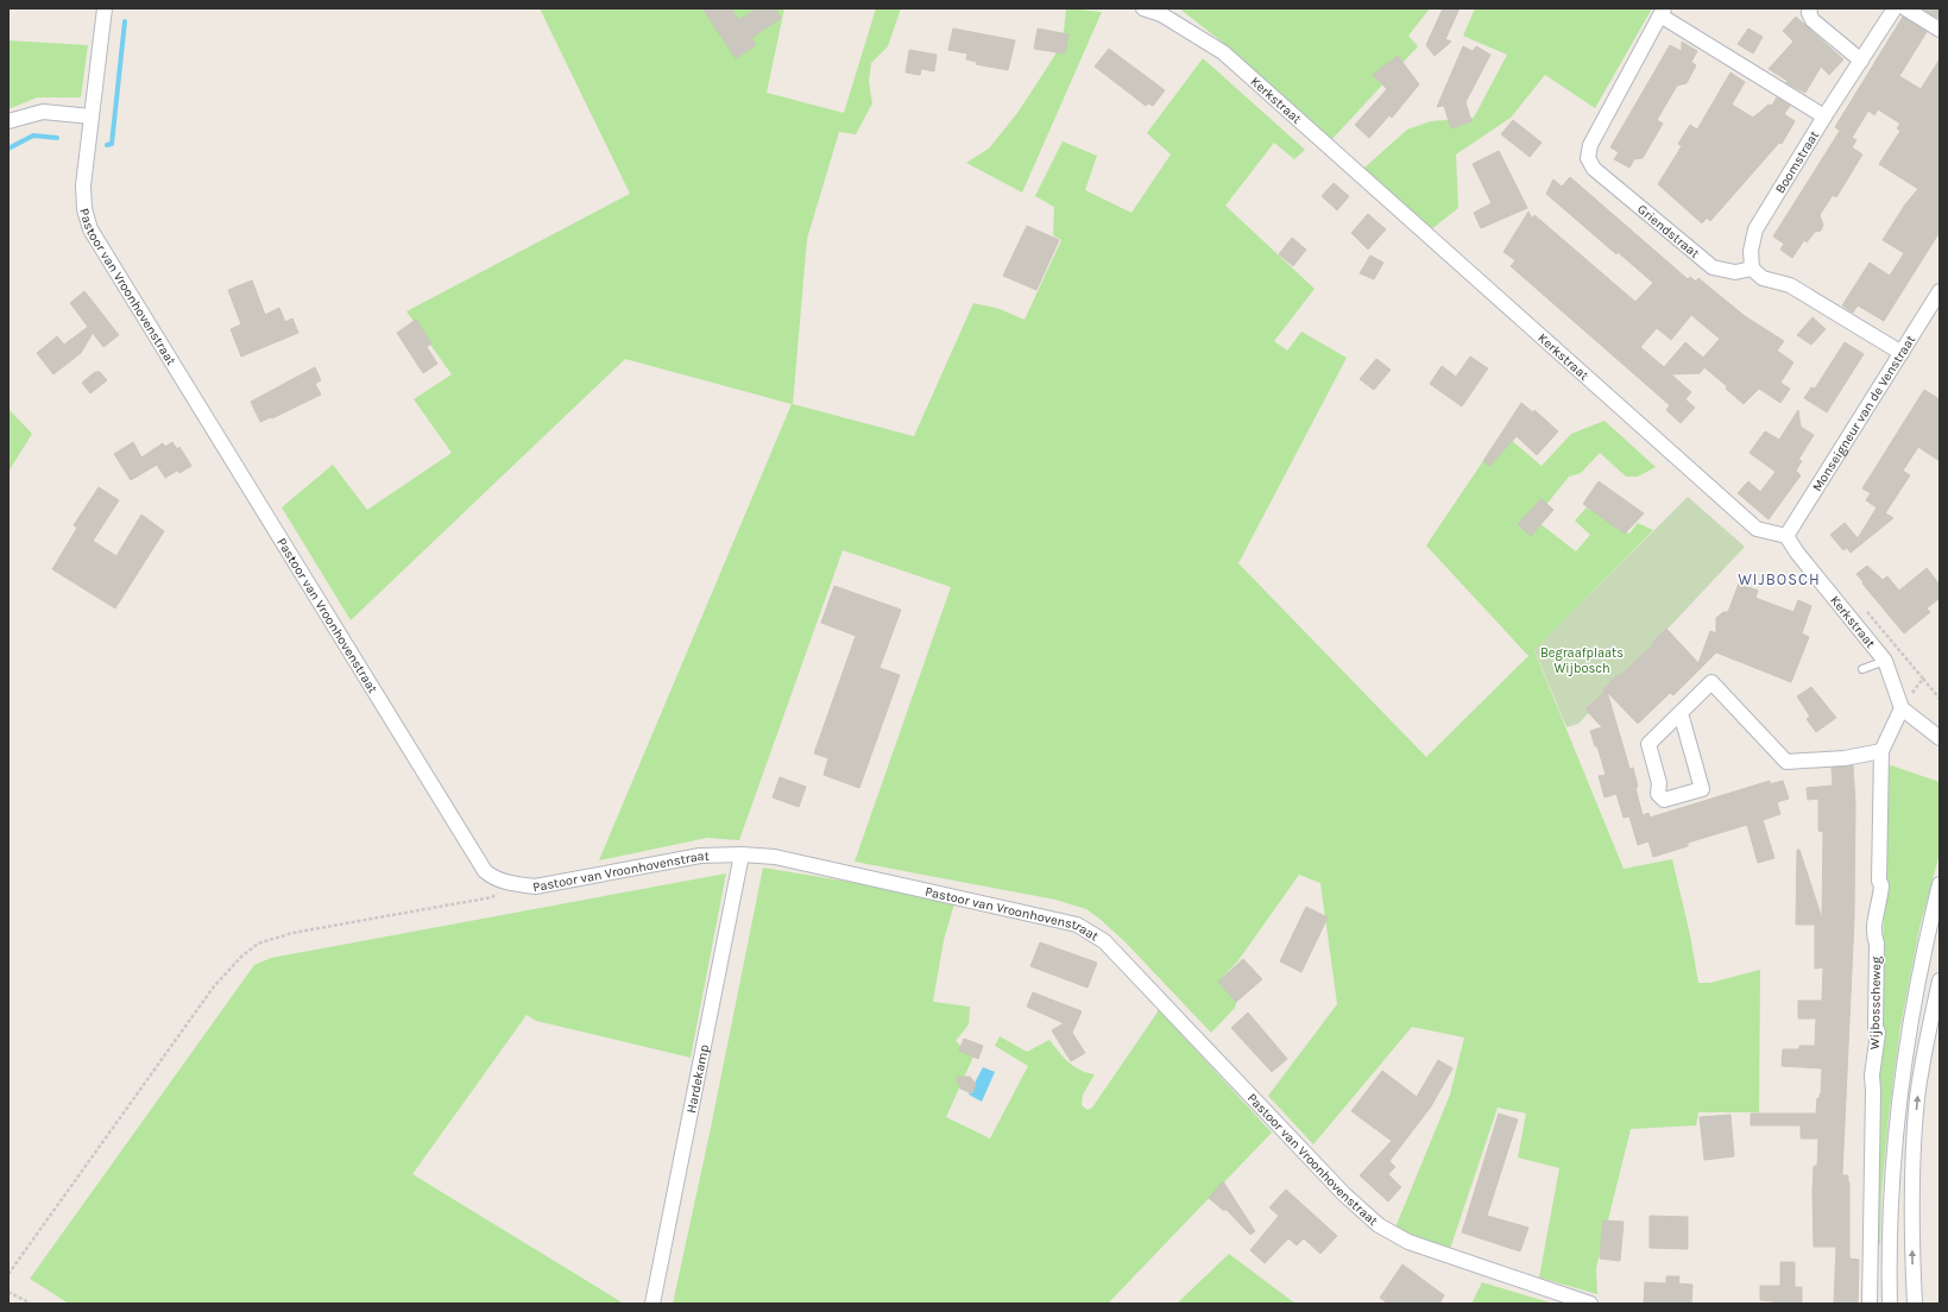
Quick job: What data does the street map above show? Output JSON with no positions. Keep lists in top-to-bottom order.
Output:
{
  "streets": {
    "street": [
      "Kerkstraat",
      "Boomstraat",
      "Griendstraat",
      "Pastoor van Vroonhovenstraat",
      "Monseigneur van de Venstraat",
      "Wijbosscheweg",
      "Hardekamp"
    ]
  },
  "crossings": [
    ["Kerkstraat", "Monseigneur van de Venstraat"],
    ["Kerkstraat", "Wijbosscheweg"],
    ["Boomstraat", "Griendstraat"],
    ["Pastoor van Vroonhovenstraat", "Hardekamp"]
  ],
  "districts": ["WIJBOSCH"],
  "parks": ["Begraafplaats Wijbosch"]
}
